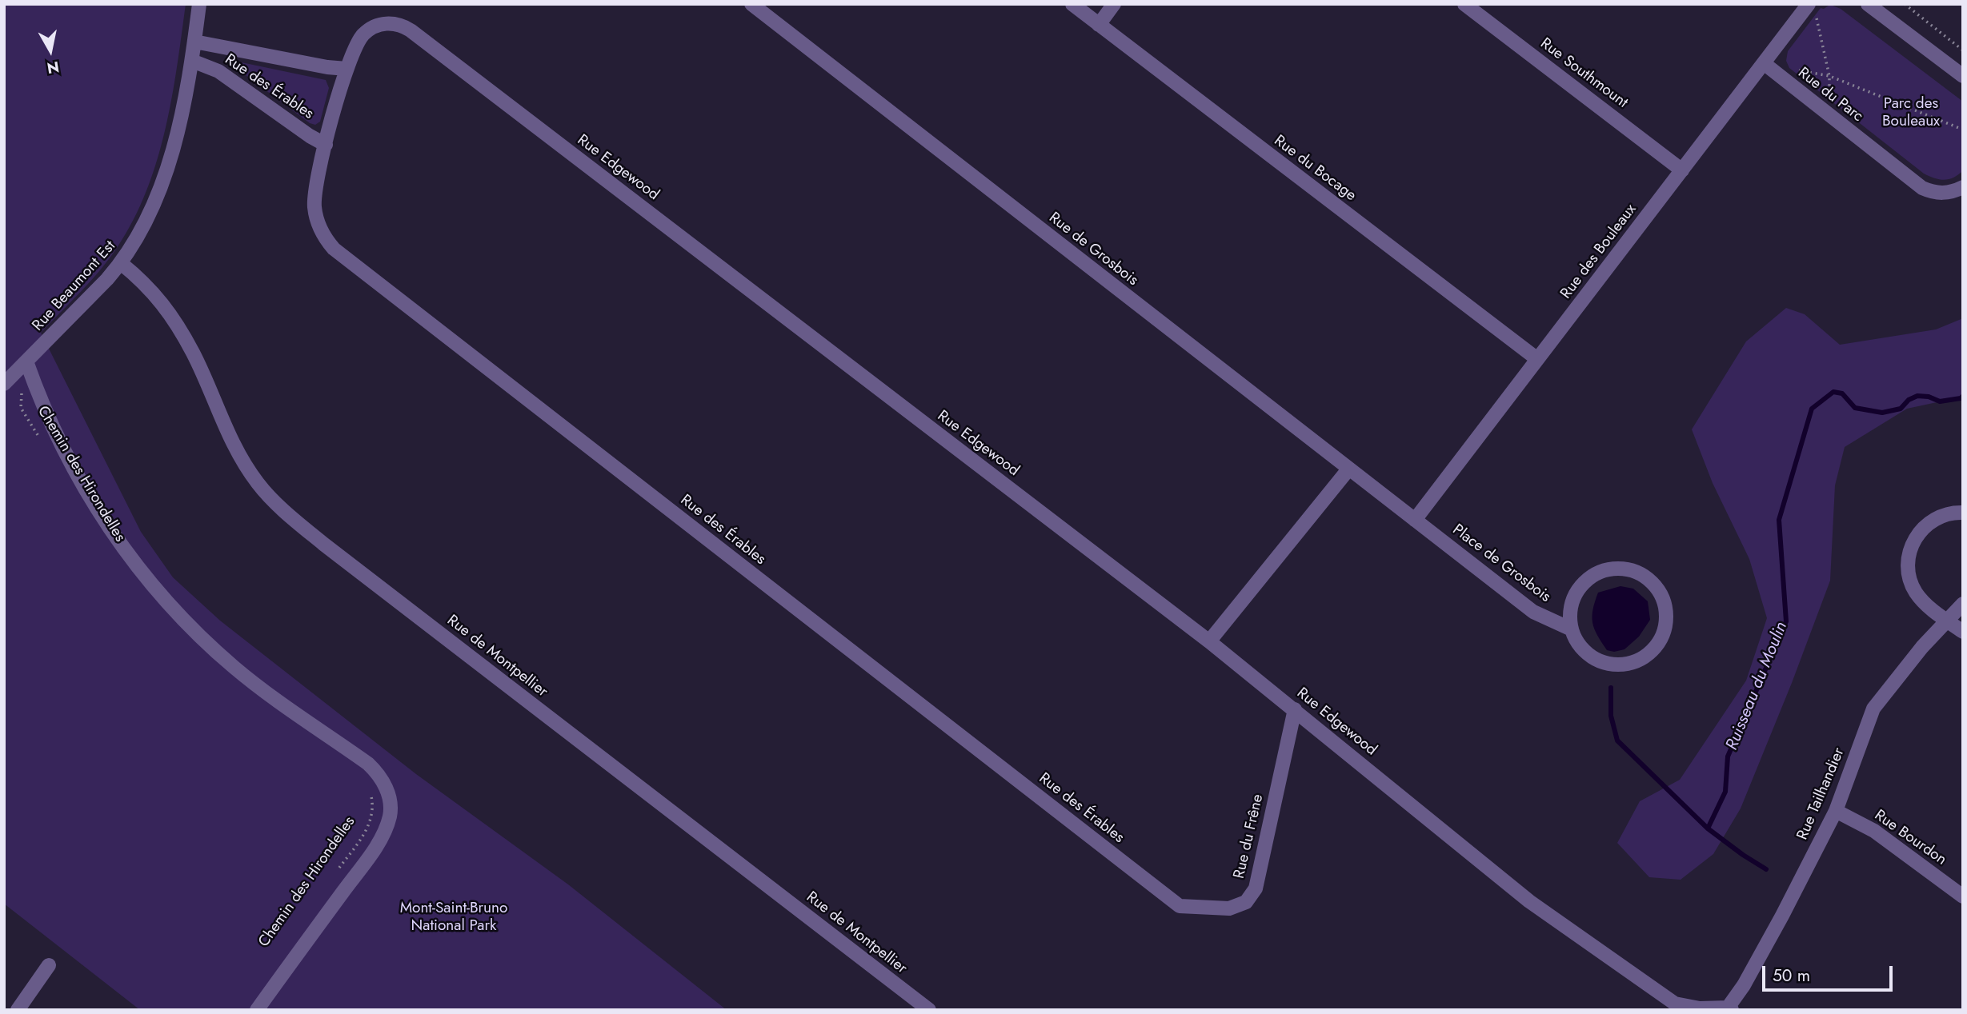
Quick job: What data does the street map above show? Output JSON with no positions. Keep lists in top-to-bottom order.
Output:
{
  "streets": {
    "street": [
      "Rue Southmount",
      "Rue des Érables",
      "Rue du Parc",
      "Rue Edgewood",
      "Rue du Bocage",
      "Rue de Grosbois",
      "Rue des Bouleaux",
      "Rue Beaumont Est",
      "Chemin des Hirondelles",
      "Place de Grosbois",
      "Rue de Montpellier",
      "Rue Tailhandier",
      "Rue du Frêne",
      "Rue Bourdon"
    ]
  },
  "crossings": [
    ["Rue Southmount", "Rue des Bouleaux"],
    ["Rue des Érables", "Rue Edgewood"],
    ["Rue des Érables", "Rue Beaumont Est"],
    ["Rue des Érables", "Rue du Frêne"],
    ["Rue du Parc", "Rue des Bouleaux"],
    ["Rue Edgewood", "Rue Tailhandier"],
    ["Rue Edgewood", "Rue du Frêne"],
    ["Rue du Bocage", "Rue des Bouleaux"],
    ["Rue de Grosbois", "Rue des Bouleaux"],
    ["Rue de Grosbois", "Place de Grosbois"],
    ["Rue des Bouleaux", "Place de Grosbois"],
    ["Rue Beaumont Est", "Chemin des Hirondelles"],
    ["Rue Beaumont Est", "Rue de Montpellier"],
    ["Rue Tailhandier", "Rue Bourdon"]
  ],
  "water": ["Ruisseau du Moulin"],
  "parks": ["Parc des Bouleaux", "Mont-Saint-Bruno National Park"],
  "scale_bar": "50 m",
  "north": "bottom"
}
